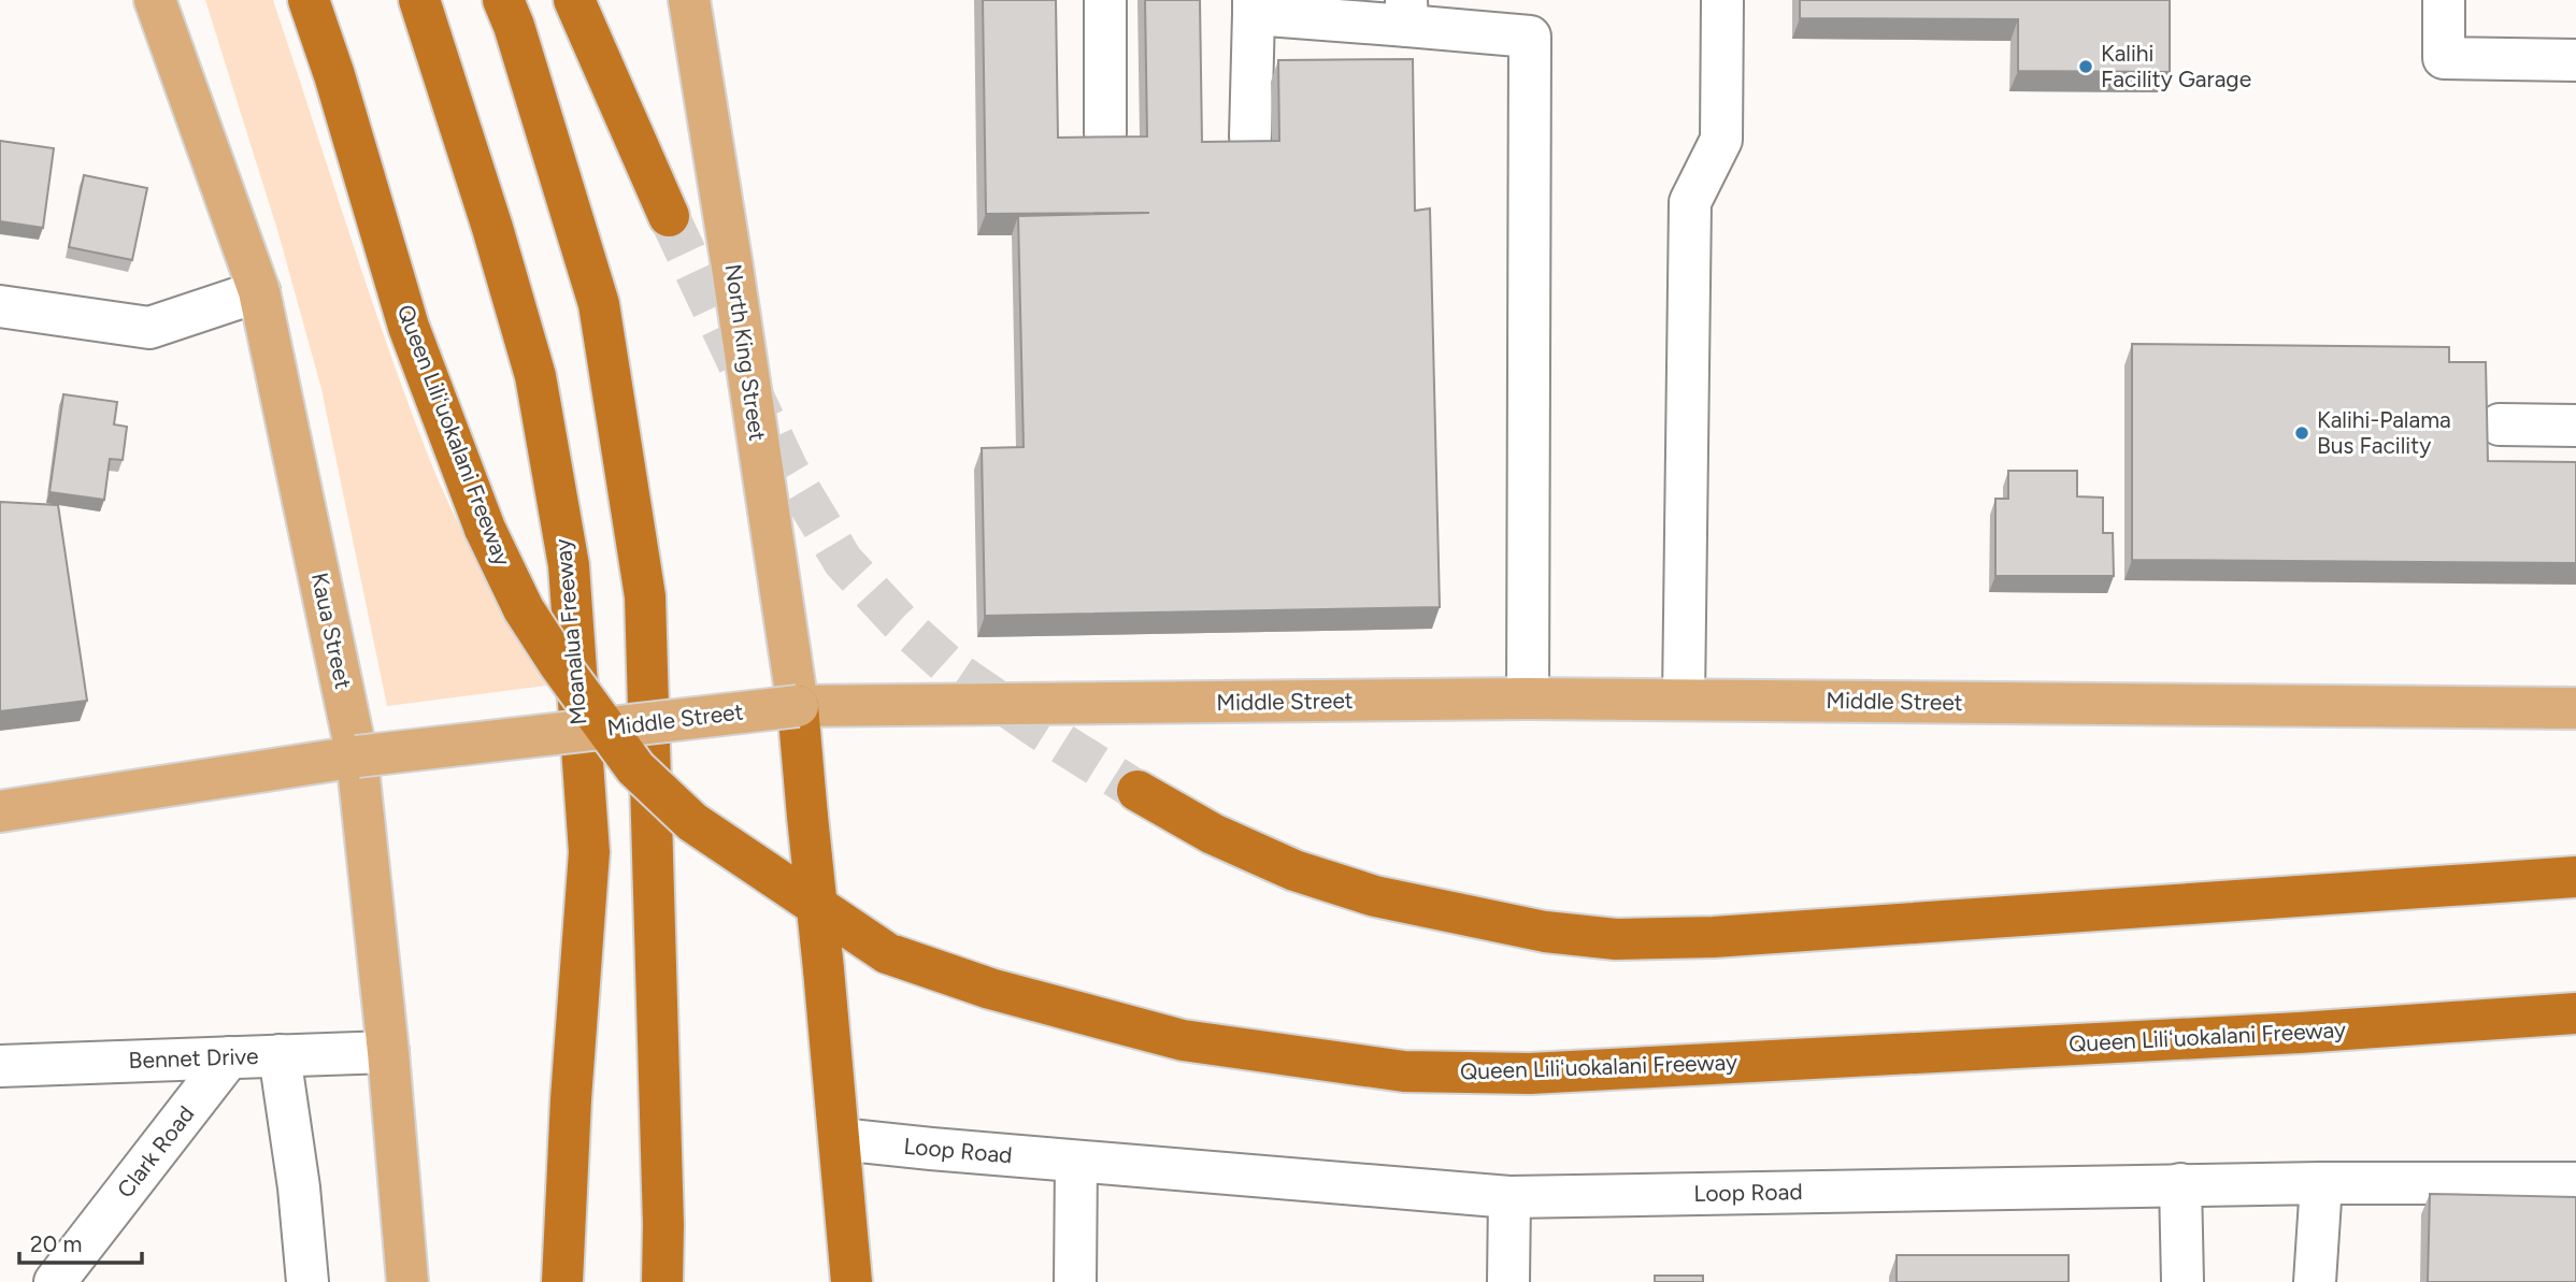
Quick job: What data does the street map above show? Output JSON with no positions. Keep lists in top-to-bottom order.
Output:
{
  "streets": {
    "highway": ["Queen Liliʻuokalani Freeway", "Moanalua Freeway"],
    "main road": ["North King Street", "Kaua Street", "Middle Street"],
    "street": ["Bennet Drive", "Loop Road", "Clark Road"]
  },
  "crossings": [
    ["North King Street", "Middle Street"],
    ["Kaua Street", "Middle Street"],
    ["Kaua Street", "Bennet Drive"],
    ["Bennet Drive", "Clark Road"]
  ],
  "places": ["Kalihi Facility Garage", "Kalihi-Palama Bus Facility"],
  "scale_bar": "20 m"
}
